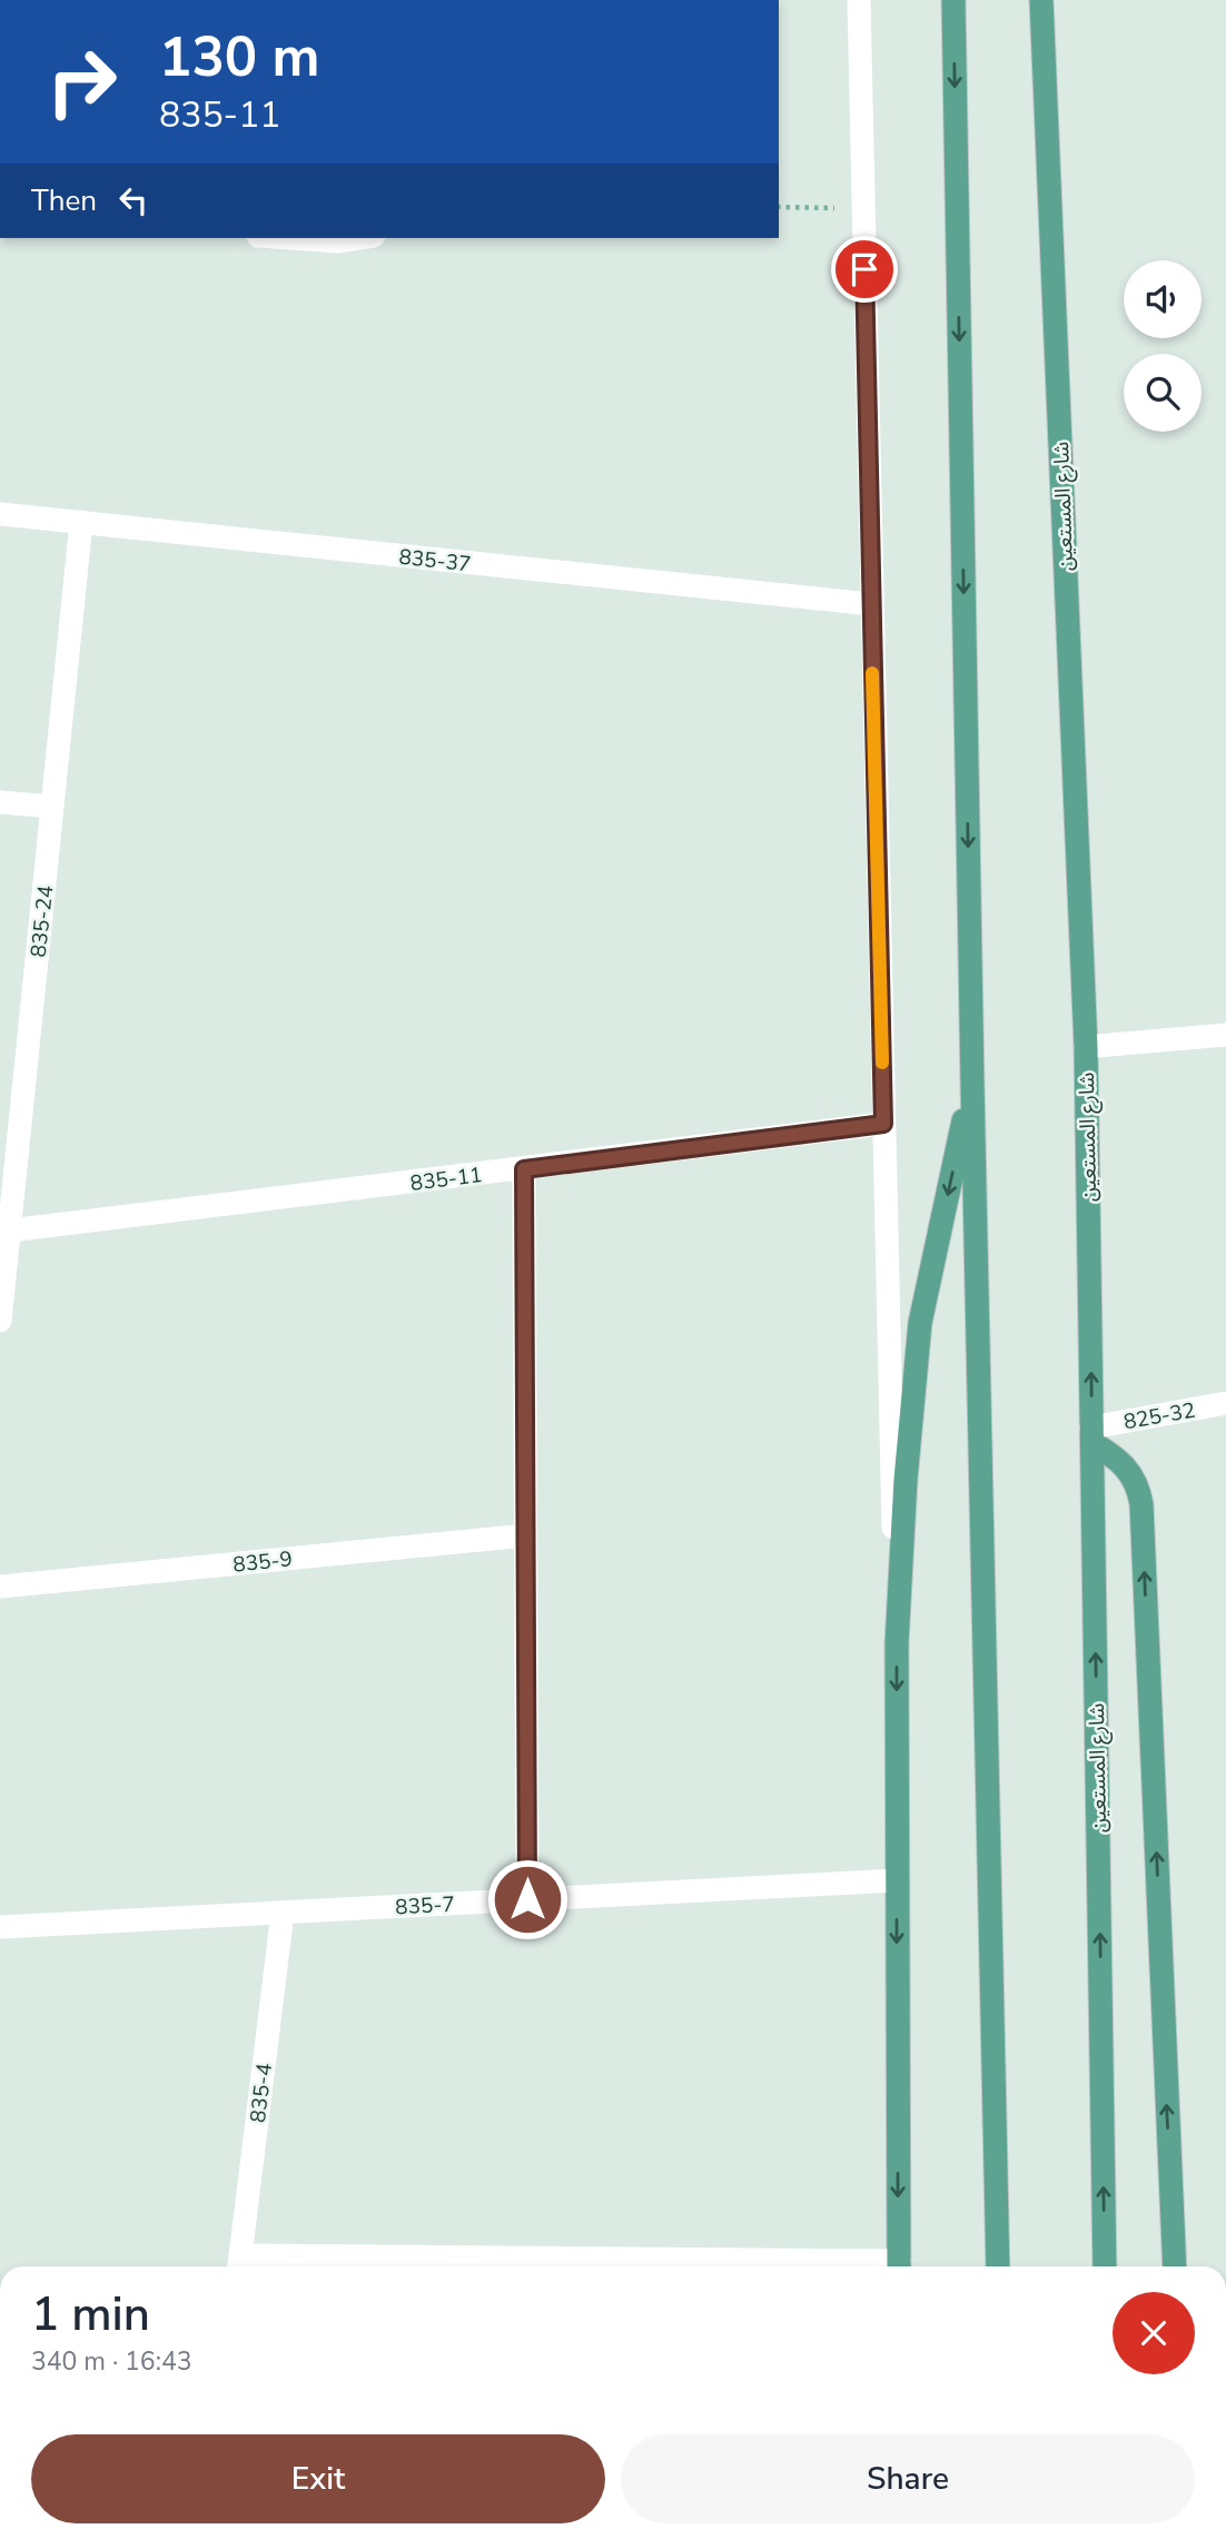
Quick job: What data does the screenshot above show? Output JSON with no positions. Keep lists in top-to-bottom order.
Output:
{
  "streets": {
    "main road": ["شارع المستعين"],
    "street": [
      "835-37",
      "835-24",
      "835-11",
      "825-32",
      "835-9",
      "835-7",
      "835-4"
    ]
  },
  "crossings": [
    ["شارع المستعين", "825-32"],
    ["835-37", "835-24"],
    ["835-24", "835-11"],
    ["835-7", "835-4"]
  ],
  "page": {
    "turn": ["130 m", "835-11"],
    "then": "Then",
    "heading": ["1 min", "340 m · 16:43"],
    "buttons": ["Exit", "Share"]
  }
}
